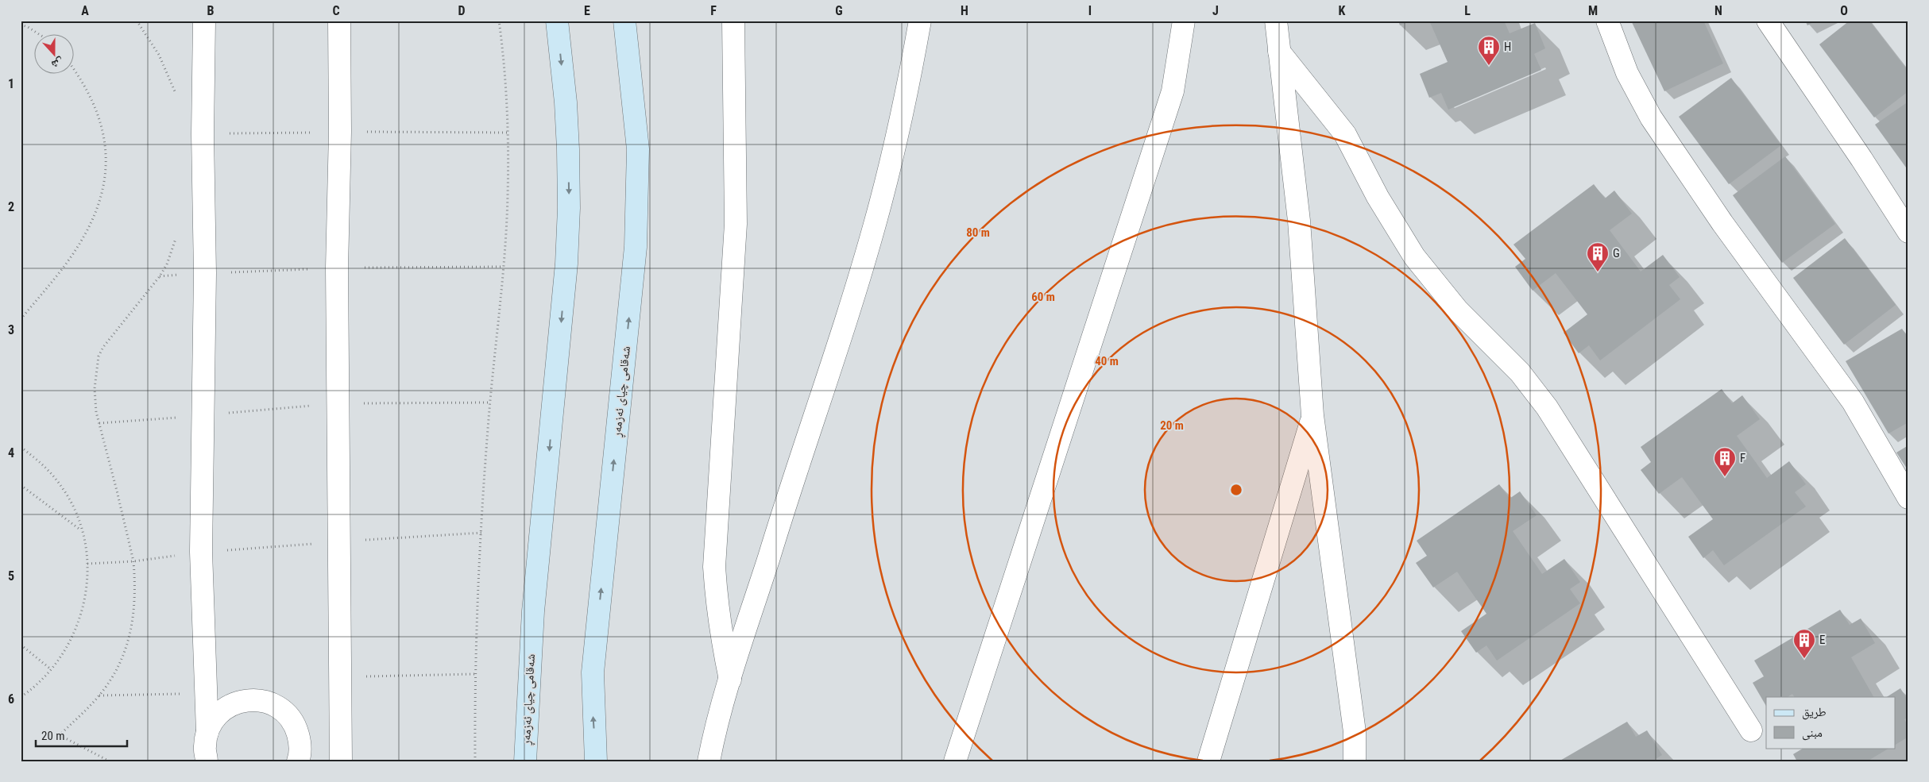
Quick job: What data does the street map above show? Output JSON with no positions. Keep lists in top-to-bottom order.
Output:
{
  "streets": {
    "main road": ["شەقامی چیای ئەزمەڕ"]
  },
  "places": {
    "building": [
      "H",
      "G",
      "F",
      "E"
    ]
  },
  "legend": ["طريق", "مبنى"],
  "scale_bar": "20 m",
  "north": "bottom",
  "grid": {
    "columns": [
      "A",
      "B",
      "C",
      "D",
      "E",
      "F",
      "G",
      "H",
      "I",
      "J",
      "K",
      "L",
      "M",
      "N",
      "O"
    ],
    "rows": [
      "1",
      "2",
      "3",
      "4",
      "5",
      "6"
    ]
  },
  "rings": [
    "80 m",
    "60 m",
    "40 m",
    "20 m"
  ]
}
